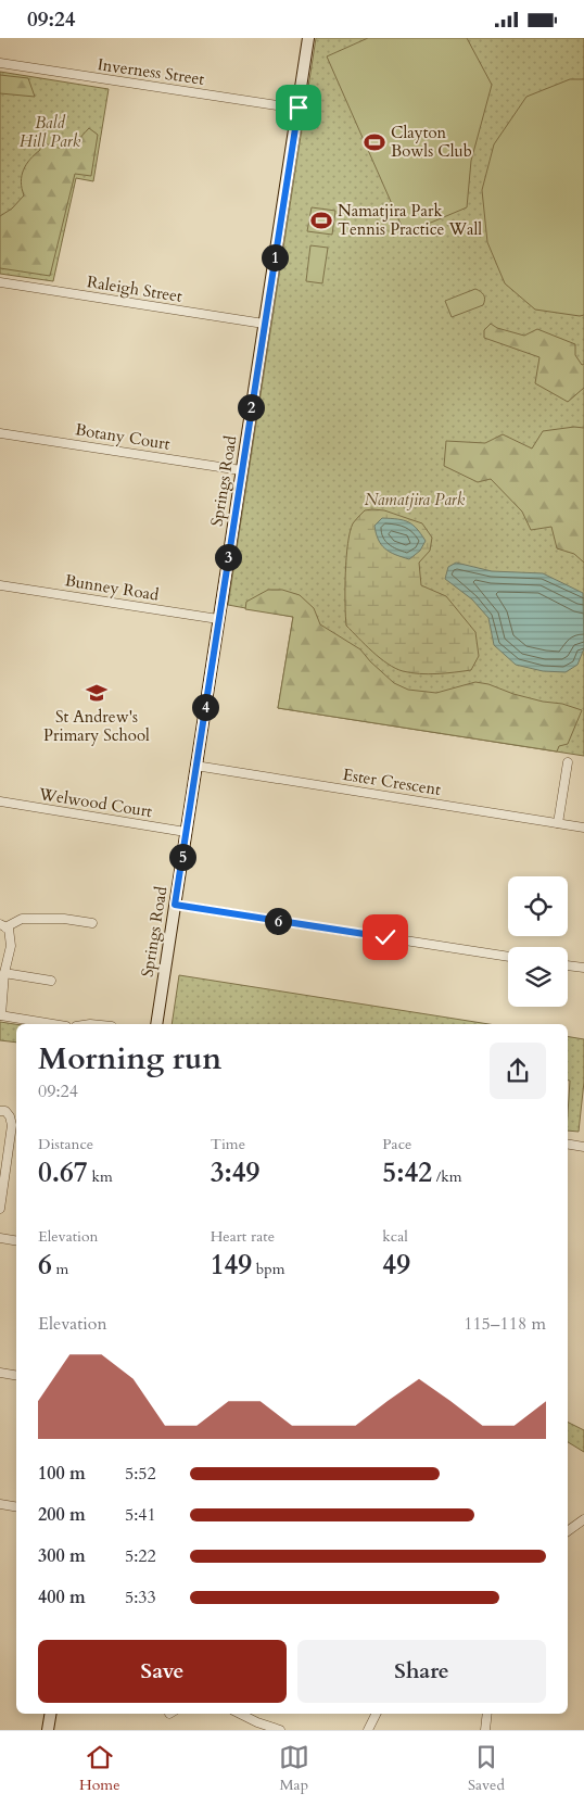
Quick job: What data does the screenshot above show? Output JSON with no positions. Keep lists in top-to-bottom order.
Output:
{
  "streets": {
    "main road": ["Springs Road"],
    "street": [
      "Inverness Street",
      "Raleigh Street",
      "Botany Court",
      "Bunney Road",
      "Ester Crescent",
      "Welwood Court"
    ]
  },
  "crossings": [
    ["Inverness Street", "Springs Road"],
    ["Raleigh Street", "Springs Road"],
    ["Botany Court", "Springs Road"],
    ["Springs Road", "Bunney Road"],
    ["Springs Road", "Ester Crescent"],
    ["Springs Road", "Welwood Court"]
  ],
  "parks": ["Bald Hill Park", "Namatjira Park"],
  "places": {
    "sports": ["Clayton Bowls Club", "Namatjira Park Tennis Practice Wall"],
    "school or university": ["St Andrew's Primary School"]
  },
  "page": {
    "status": "09:24",
    "pins": [
      "1",
      "2",
      "3",
      "4",
      "5",
      "6"
    ],
    "heading": ["Morning run", "09:24"],
    "stats": [
      ["Distance", "0.67 km"],
      ["Time", "3:49"],
      ["Pace", "5:42 /km"],
      ["Elevation", "6 m"],
      ["Heart rate", "149 bpm"],
      ["kcal", "49"]
    ],
    "chart": ["Elevation", "115–118 m"],
    "list": [
      {
        "name": "100 m",
        "note": "5:52"
      },
      {
        "name": "200 m",
        "note": "5:41"
      },
      {
        "name": "300 m",
        "note": "5:22"
      },
      {
        "name": "400 m",
        "note": "5:33"
      }
    ],
    "buttons": ["Save", "Share"],
    "tabs": ["Home", "Map", "Saved"]
  }
}
